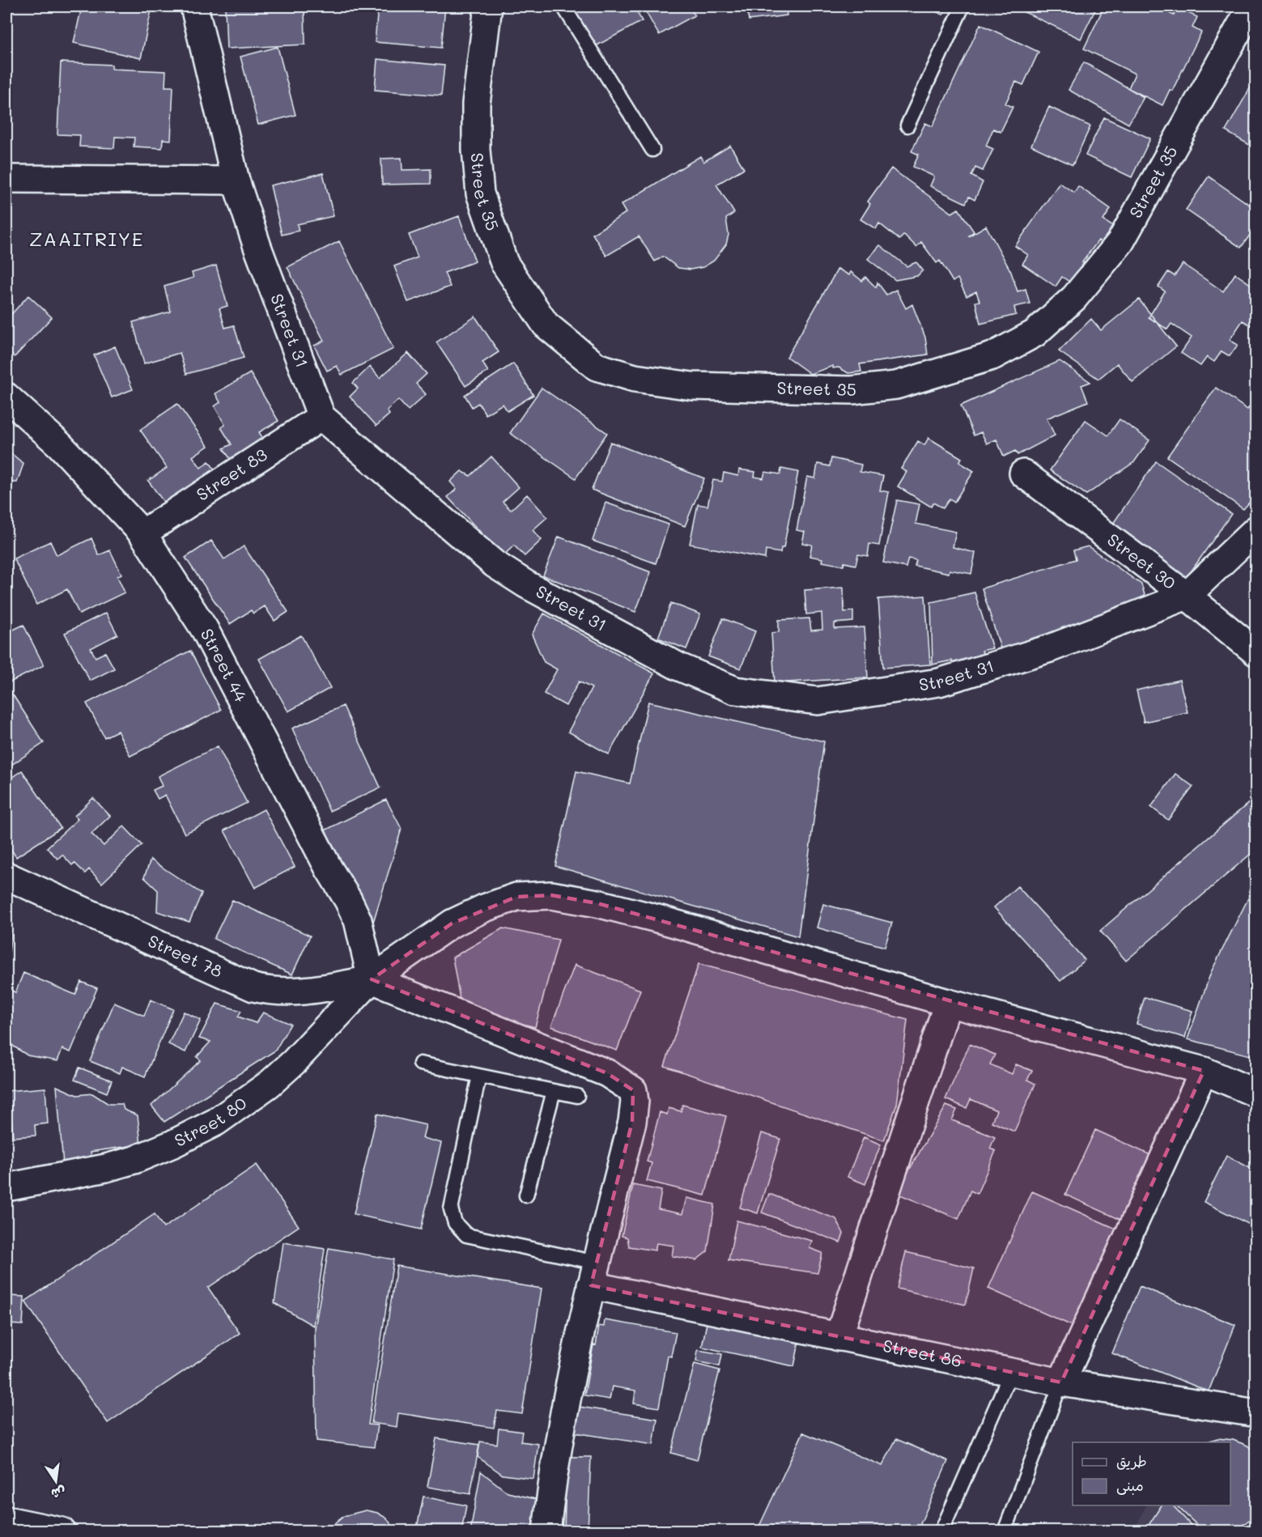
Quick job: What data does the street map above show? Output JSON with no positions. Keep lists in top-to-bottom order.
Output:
{
  "streets": {
    "street": [
      "Street 35",
      "Street 31",
      "Street 83",
      "Street 30",
      "Street 44",
      "Street 78",
      "Street 80",
      "Street 86"
    ]
  },
  "crossings": [
    ["Street 31", "Street 83"],
    ["Street 31", "Street 30"],
    ["Street 83", "Street 44"],
    ["Street 44", "Street 78"],
    ["Street 44", "Street 80"],
    ["Street 78", "Street 80"]
  ],
  "districts": ["ZAAITRIYE"],
  "legend": ["طريق", "مبنى"],
  "north": "bottom"
}
